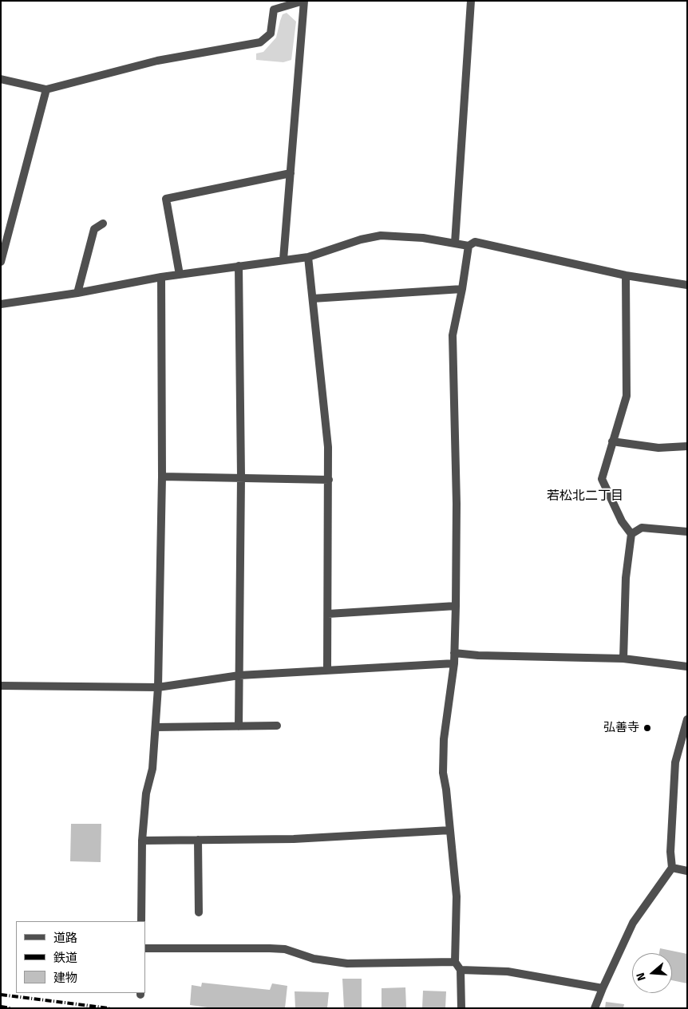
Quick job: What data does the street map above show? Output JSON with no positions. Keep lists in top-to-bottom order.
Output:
{
  "districts": ["若松北二丁目"],
  "places": ["弘善寺"],
  "legend": ["道路", "鉄道", "建物"],
  "north": "left"
}
